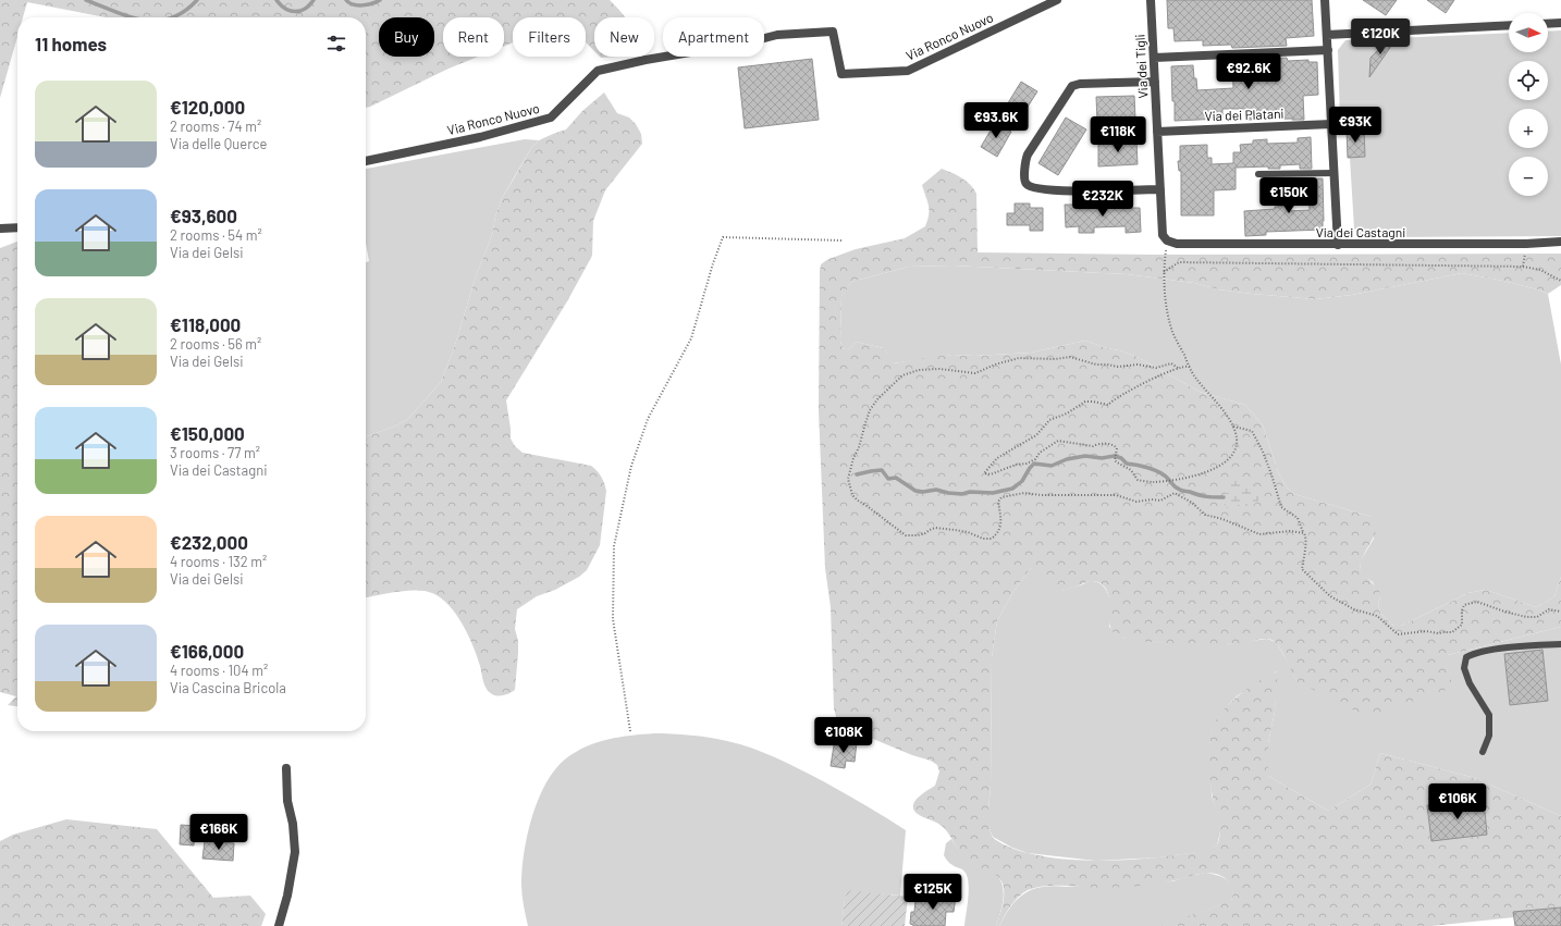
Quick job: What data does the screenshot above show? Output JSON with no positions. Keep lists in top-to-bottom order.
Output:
{
  "streets": {
    "street": [
      "Via Ronco Nuovo",
      "Via dei Tigli",
      "Via dei Platani",
      "Via dei Castagni"
    ]
  },
  "crossings": [
    ["Via dei Tigli", "Via dei Platani"],
    ["Via dei Tigli", "Via dei Castagni"]
  ],
  "north": "right",
  "page": {
    "map_buttons": ["+", "−"],
    "chip": [
      "Buy",
      "Rent",
      "Filters",
      "New",
      "Apartment"
    ],
    "heading": "11 homes",
    "price": [
      "€120K",
      "€92.6K",
      "€93.6K",
      "€93K",
      "€118K",
      "€150K",
      "€232K",
      "€108K",
      "€106K",
      "€166K",
      "€125K"
    ],
    "list": [
      {
        "name": "€120,000",
        "note": "2 rooms · 74 m² · Via delle Querce"
      },
      {
        "name": "€93,600",
        "note": "2 rooms · 54 m² · Via dei Gelsi"
      },
      {
        "name": "€118,000",
        "note": "2 rooms · 56 m² · Via dei Gelsi"
      },
      {
        "name": "€150,000",
        "note": "3 rooms · 77 m² · Via dei Castagni"
      },
      {
        "name": "€232,000",
        "note": "4 rooms · 132 m² · Via dei Gelsi"
      },
      {
        "name": "€166,000",
        "note": "4 rooms · 104 m² · Via Cascina Bricola"
      }
    ]
  }
}
